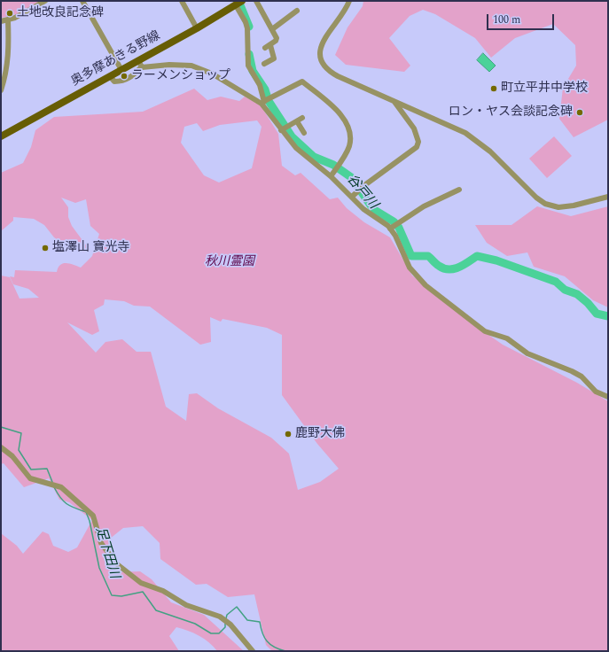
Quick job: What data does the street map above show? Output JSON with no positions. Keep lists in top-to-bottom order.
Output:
{
  "streets": {
    "main road": ["奥多摩あきる野線"]
  },
  "water": ["谷戸川", "足下田川"],
  "parks": ["秋川霊園"],
  "places": [
    "土地改良記念碑",
    "ラーメンショップ",
    "町立平井中学校",
    "ロン・ヤス会談記念碑",
    "塩澤山 寶光寺",
    "鹿野大佛"
  ],
  "scale_bar": "100 m"
}
